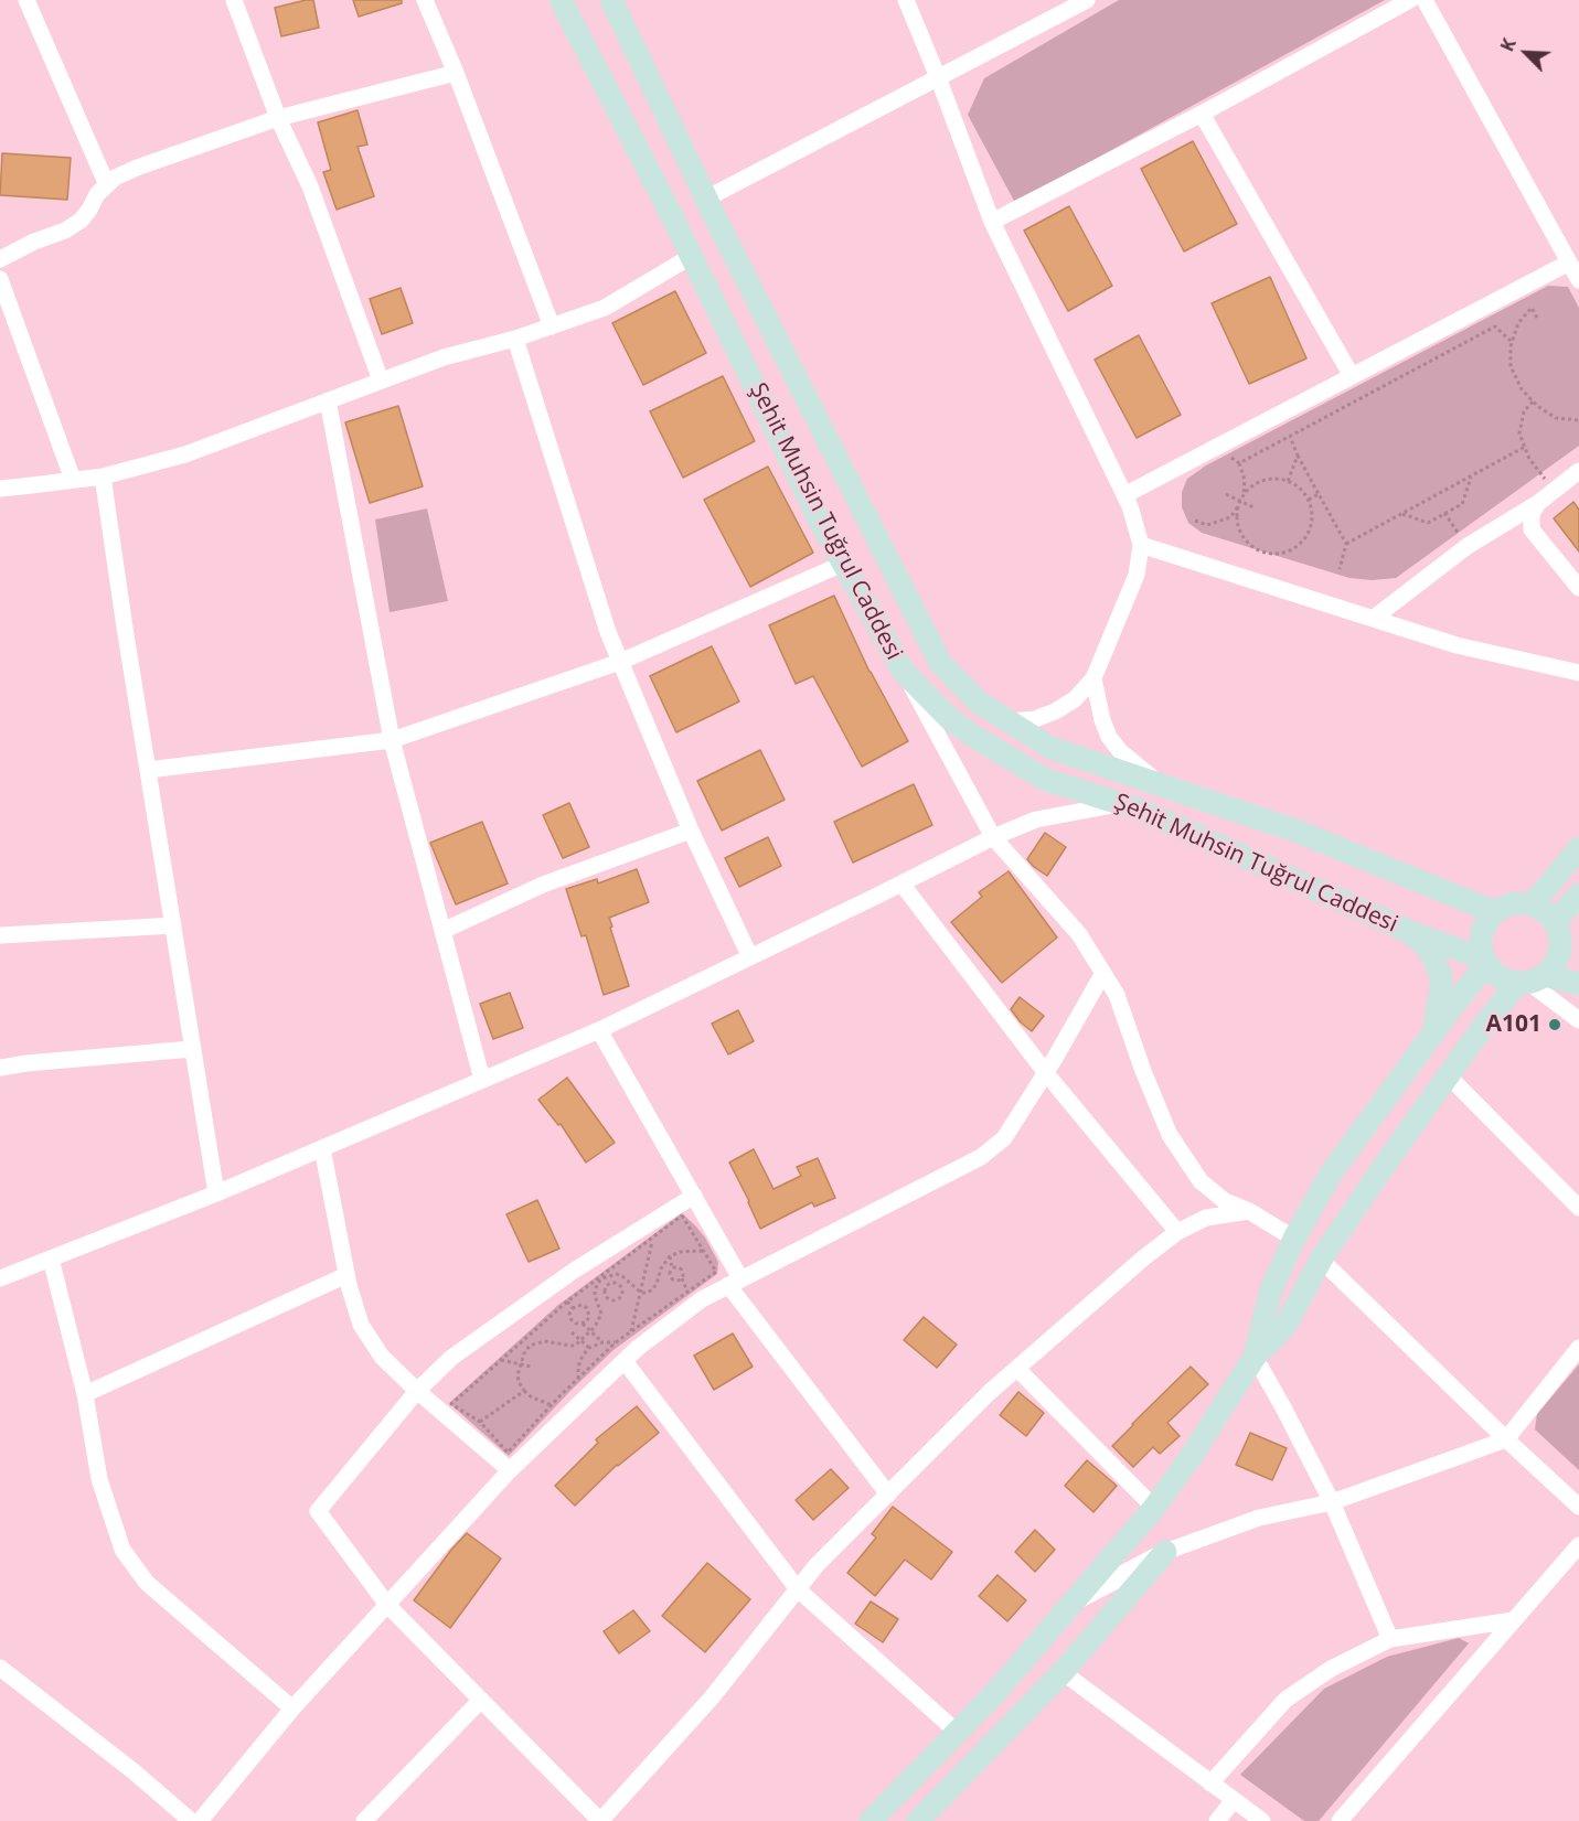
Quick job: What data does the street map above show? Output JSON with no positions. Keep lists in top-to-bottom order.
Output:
{
  "streets": {
    "main road": ["Şehit Muhsin Tuğrul Caddesi"]
  },
  "places": ["A101"],
  "north": "top left"
}
